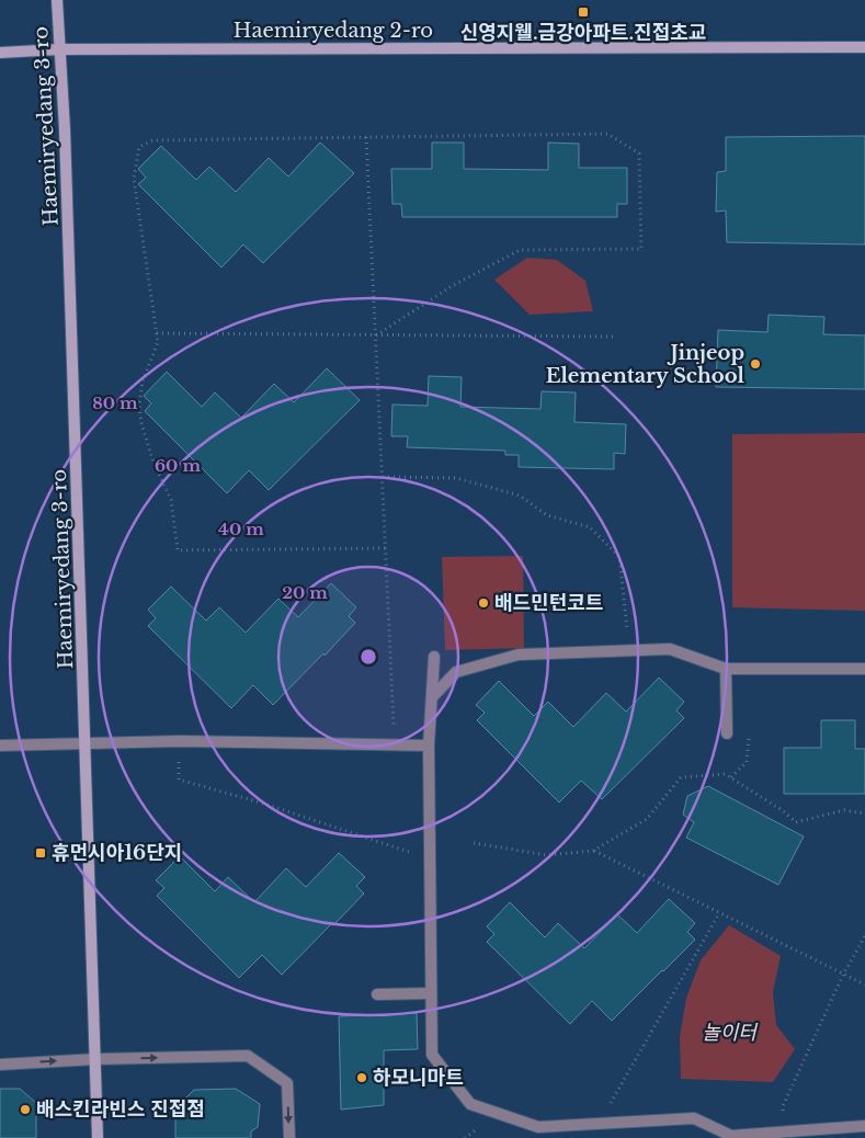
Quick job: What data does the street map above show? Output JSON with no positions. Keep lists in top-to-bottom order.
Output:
{
  "streets": {
    "street": ["Haemiryedang 2-ro", "Haemiryedang 3-ro"]
  },
  "crossings": [
    ["Haemiryedang 2-ro", "Haemiryedang 3-ro"]
  ],
  "parks": ["놀이터"],
  "places": {
    "transit": ["신영지웰.금강아파트.진접초교", "휴먼시아16단지"],
    "other": [
      "Jinjeop Elementary School",
      "배드민턴코트",
      "하모니마트",
      "배스킨라빈스 진접점"
    ]
  },
  "rings": [
    "80 m",
    "60 m",
    "40 m",
    "20 m"
  ]
}
